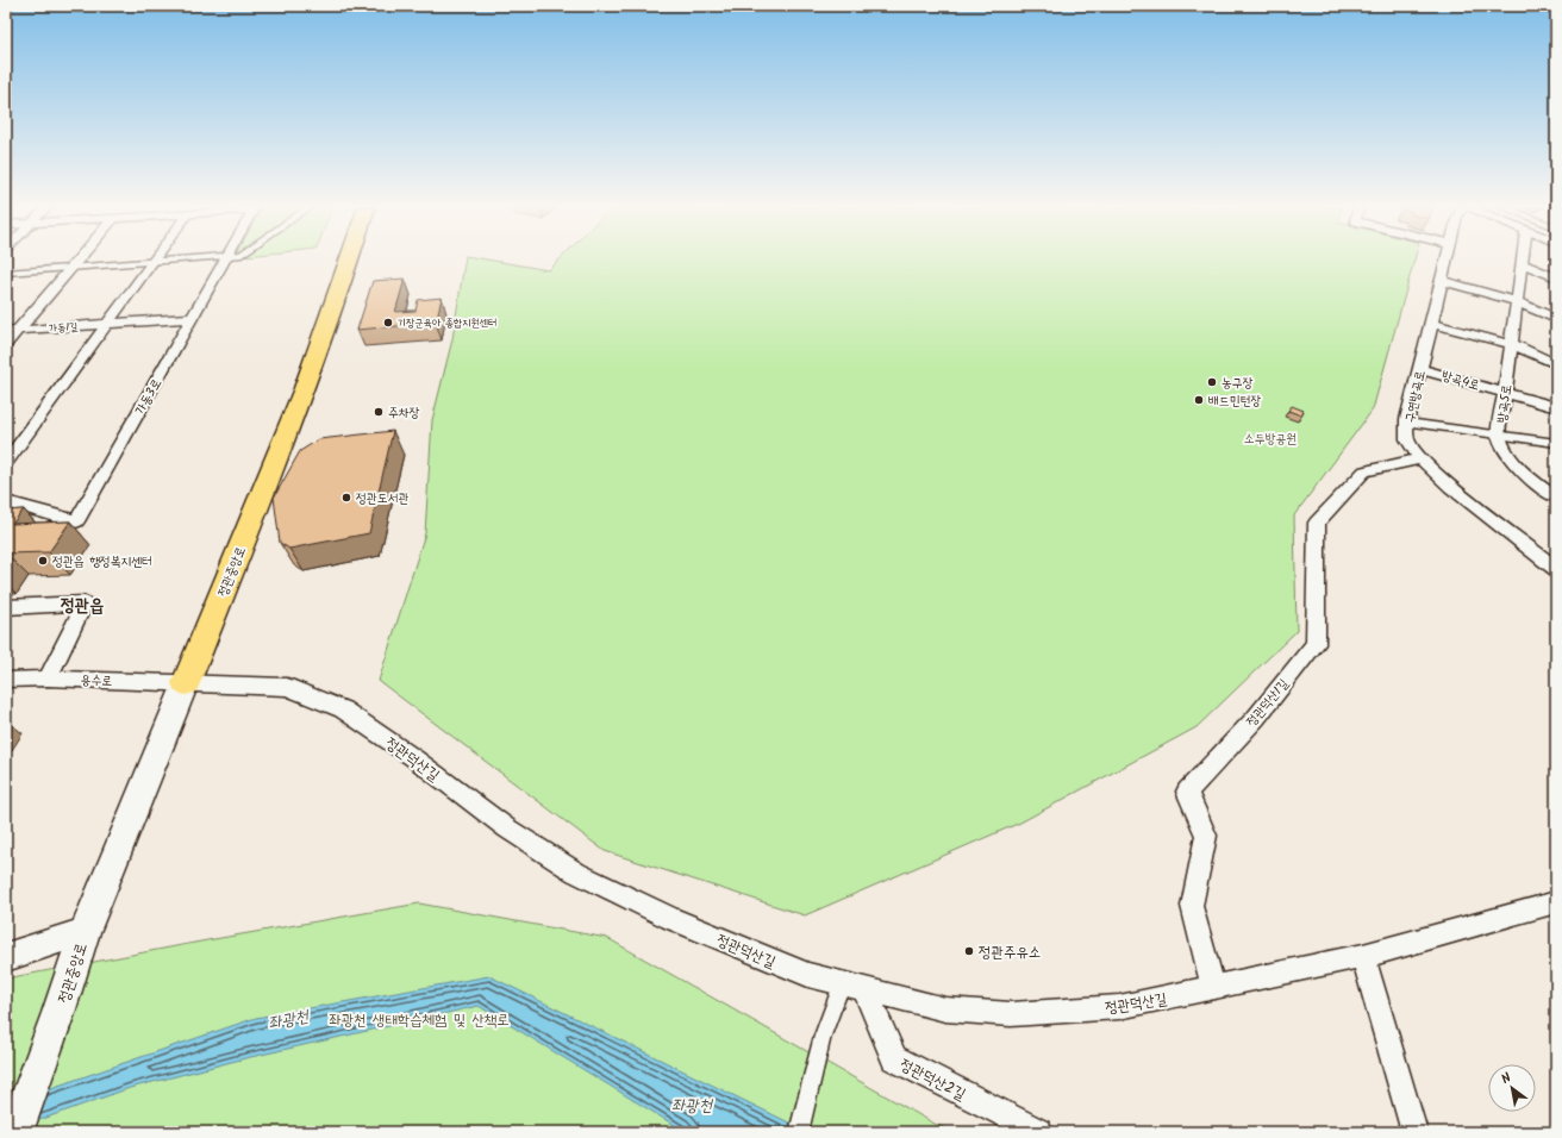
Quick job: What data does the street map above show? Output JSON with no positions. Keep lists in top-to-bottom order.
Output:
{
  "streets": {
    "highway": ["정관중앙로"],
    "street": [
      "가동1길",
      "방곡4로",
      "가동3로",
      "구연방곡로",
      "방곡5로",
      "용수로",
      "정관덕산1길",
      "정관덕산길",
      "정관덕산2길"
    ]
  },
  "crossings": [
    ["가동1길", "가동3로"],
    ["방곡4로", "구연방곡로"],
    ["방곡4로", "방곡5로"],
    ["구연방곡로", "정관덕산1길"],
    ["정관중앙로", "용수로"],
    ["정관중앙로", "정관덕산길"],
    ["용수로", "정관덕산길"],
    ["정관덕산1길", "정관덕산길"],
    ["정관덕산길", "정관덕산2길"]
  ],
  "districts": ["정관읍"],
  "water": ["좌광천"],
  "parks": ["소두방공원", "좌광천 생태학습체험 및 산책로"],
  "places": [
    "기장군육아 종합지원센터",
    "농구장",
    "배드민턴장",
    "주차장",
    "정관도서관",
    "정관읍 행정복지센터",
    "정관주유소"
  ],
  "north": "top left"
}
